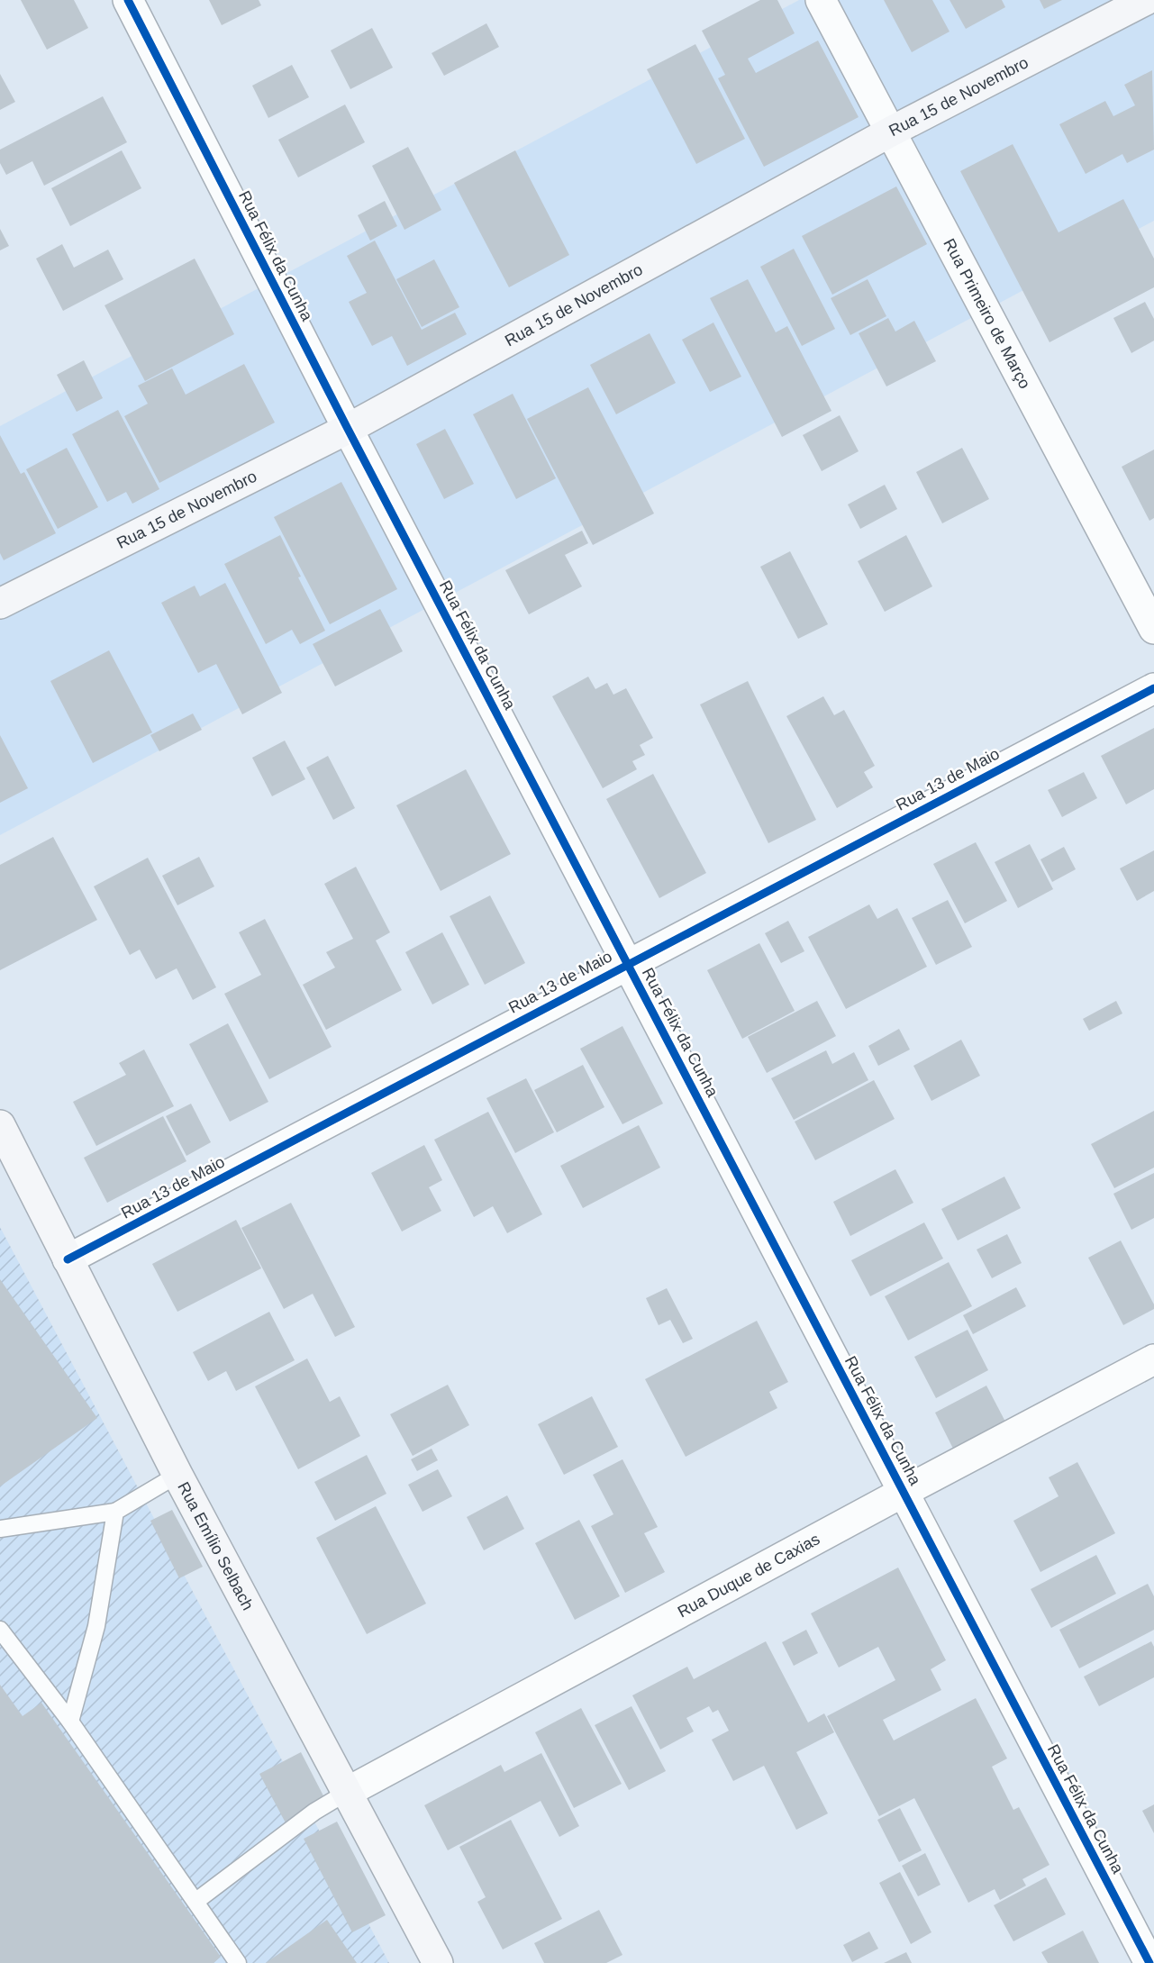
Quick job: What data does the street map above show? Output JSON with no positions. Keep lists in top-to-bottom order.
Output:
{
  "streets": {
    "main road": ["Rua 15 de Novembro", "Rua Emílio Selbach"],
    "street": [
      "Rua Félix da Cunha",
      "Rua Primeiro de Março",
      "Rua 13 de Maio",
      "Rua Duque de Caxias"
    ]
  },
  "crossings": [
    ["Rua 15 de Novembro", "Rua Félix da Cunha"],
    ["Rua 15 de Novembro", "Rua Primeiro de Março"],
    ["Rua Félix da Cunha", "Rua 13 de Maio"],
    ["Rua Félix da Cunha", "Rua Duque de Caxias"],
    ["Rua 13 de Maio", "Rua Emílio Selbach"],
    ["Rua Emílio Selbach", "Rua Duque de Caxias"]
  ]
}
